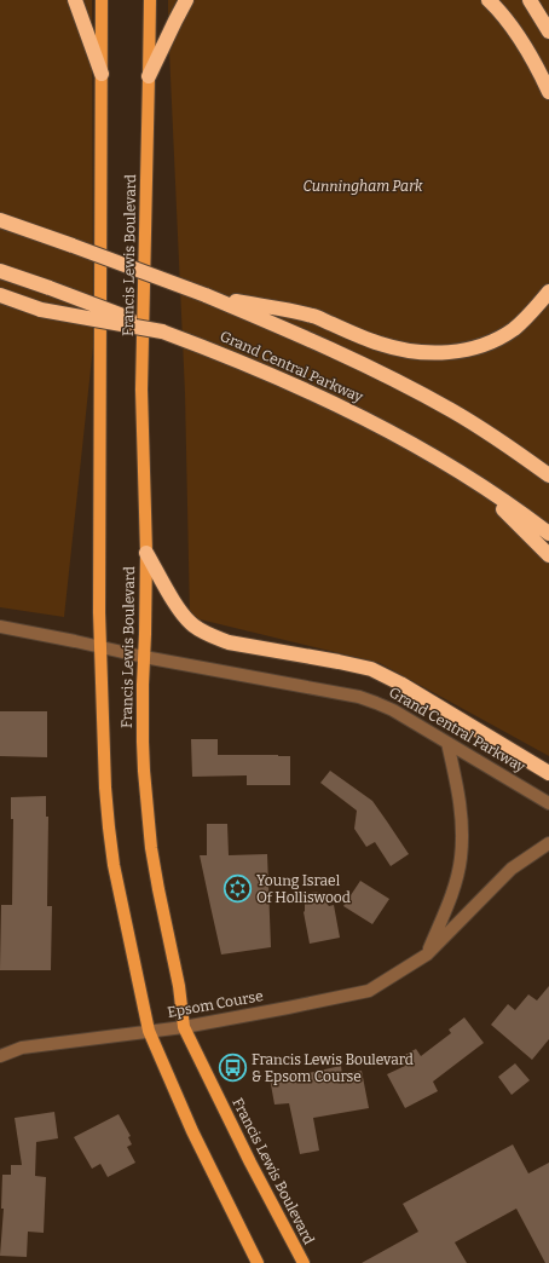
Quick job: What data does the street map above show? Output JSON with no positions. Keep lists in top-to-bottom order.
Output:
{
  "streets": {
    "highway": ["Grand Central Parkway"],
    "main road": ["Francis Lewis Boulevard"],
    "street": ["Epsom Course"]
  },
  "crossings": [
    ["Francis Lewis Boulevard", "Grand Central Parkway"],
    ["Francis Lewis Boulevard", "Epsom Course"]
  ],
  "parks": ["Cunningham Park"],
  "places": {
    "synagogue": ["Young Israel Of Holliswood"],
    "bus stop": ["Francis Lewis Boulevard & Epsom Course"]
  }
}
